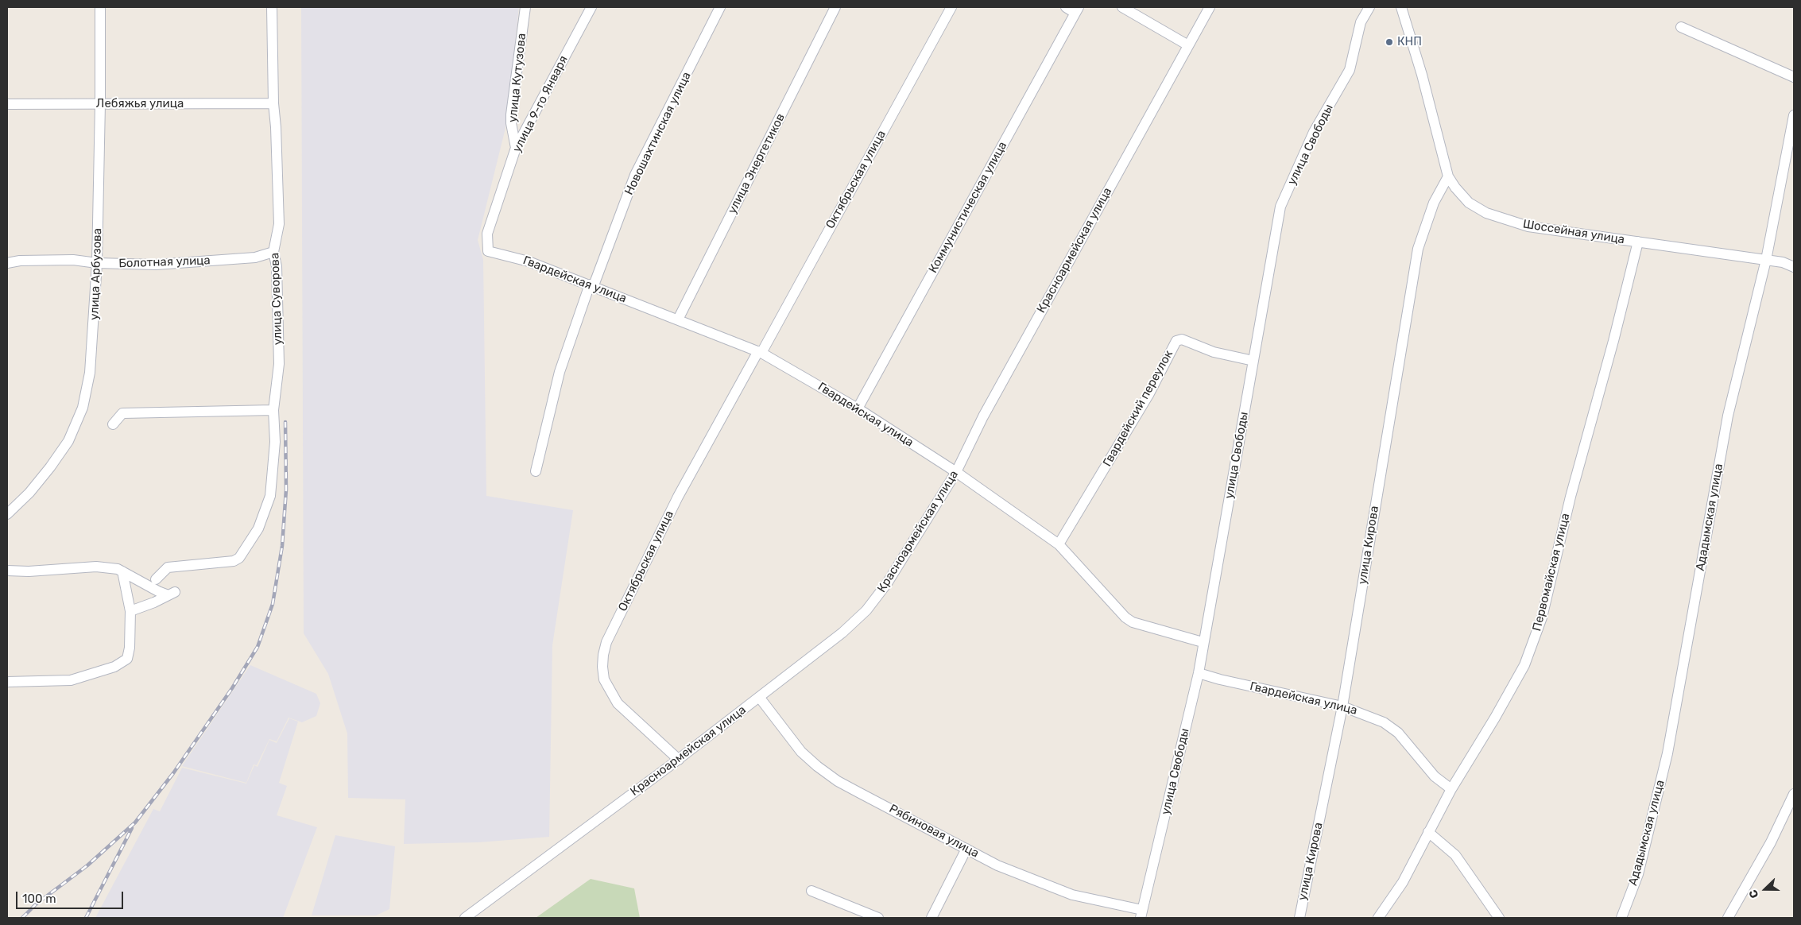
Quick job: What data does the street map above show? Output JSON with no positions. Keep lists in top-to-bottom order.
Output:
{
  "streets": {
    "street": [
      "улица Кутузова",
      "Лебяжья улица",
      "улица 9-го Января",
      "Новошахтинская улица",
      "улица Свободы",
      "улица Энергетиков",
      "Октябрьская улица",
      "Коммунистическая улица",
      "Шоссейная улица",
      "Красноармейская улица",
      "Болотная улица",
      "улица Арбузова",
      "Гвардейская улица",
      "улица Суворова",
      "Гвардейский переулок",
      "Ададымская улица",
      "улица Кирова",
      "Первомайская улица",
      "Рябиновая улица"
    ]
  },
  "crossings": [
    ["улица Кутузова", "улица 9-го Января"],
    ["Лебяжья улица", "улица Арбузова"],
    ["Лебяжья улица", "улица Суворова"],
    ["улица 9-го Января", "Гвардейская улица"],
    ["Новошахтинская улица", "Гвардейская улица"],
    ["улица Свободы", "Гвардейская улица"],
    ["улица Свободы", "Гвардейский переулок"],
    ["улица Свободы", "Рябиновая улица"],
    ["улица Энергетиков", "Гвардейская улица"],
    ["Октябрьская улица", "Красноармейская улица"],
    ["Октябрьская улица", "Гвардейская улица"],
    ["Коммунистическая улица", "Гвардейская улица"],
    ["Шоссейная улица", "Ададымская улица"],
    ["Шоссейная улица", "улица Кирова"],
    ["Шоссейная улица", "Первомайская улица"],
    ["Красноармейская улица", "Гвардейская улица"],
    ["Красноармейская улица", "Рябиновая улица"],
    ["Болотная улица", "улица Арбузова"],
    ["Болотная улица", "улица Суворова"],
    ["Гвардейская улица", "Гвардейский переулок"],
    ["Гвардейская улица", "улица Кирова"],
    ["Гвардейская улица", "Первомайская улица"]
  ],
  "places": ["КНП"],
  "scale_bar": "100 m",
  "north": "left"
}
